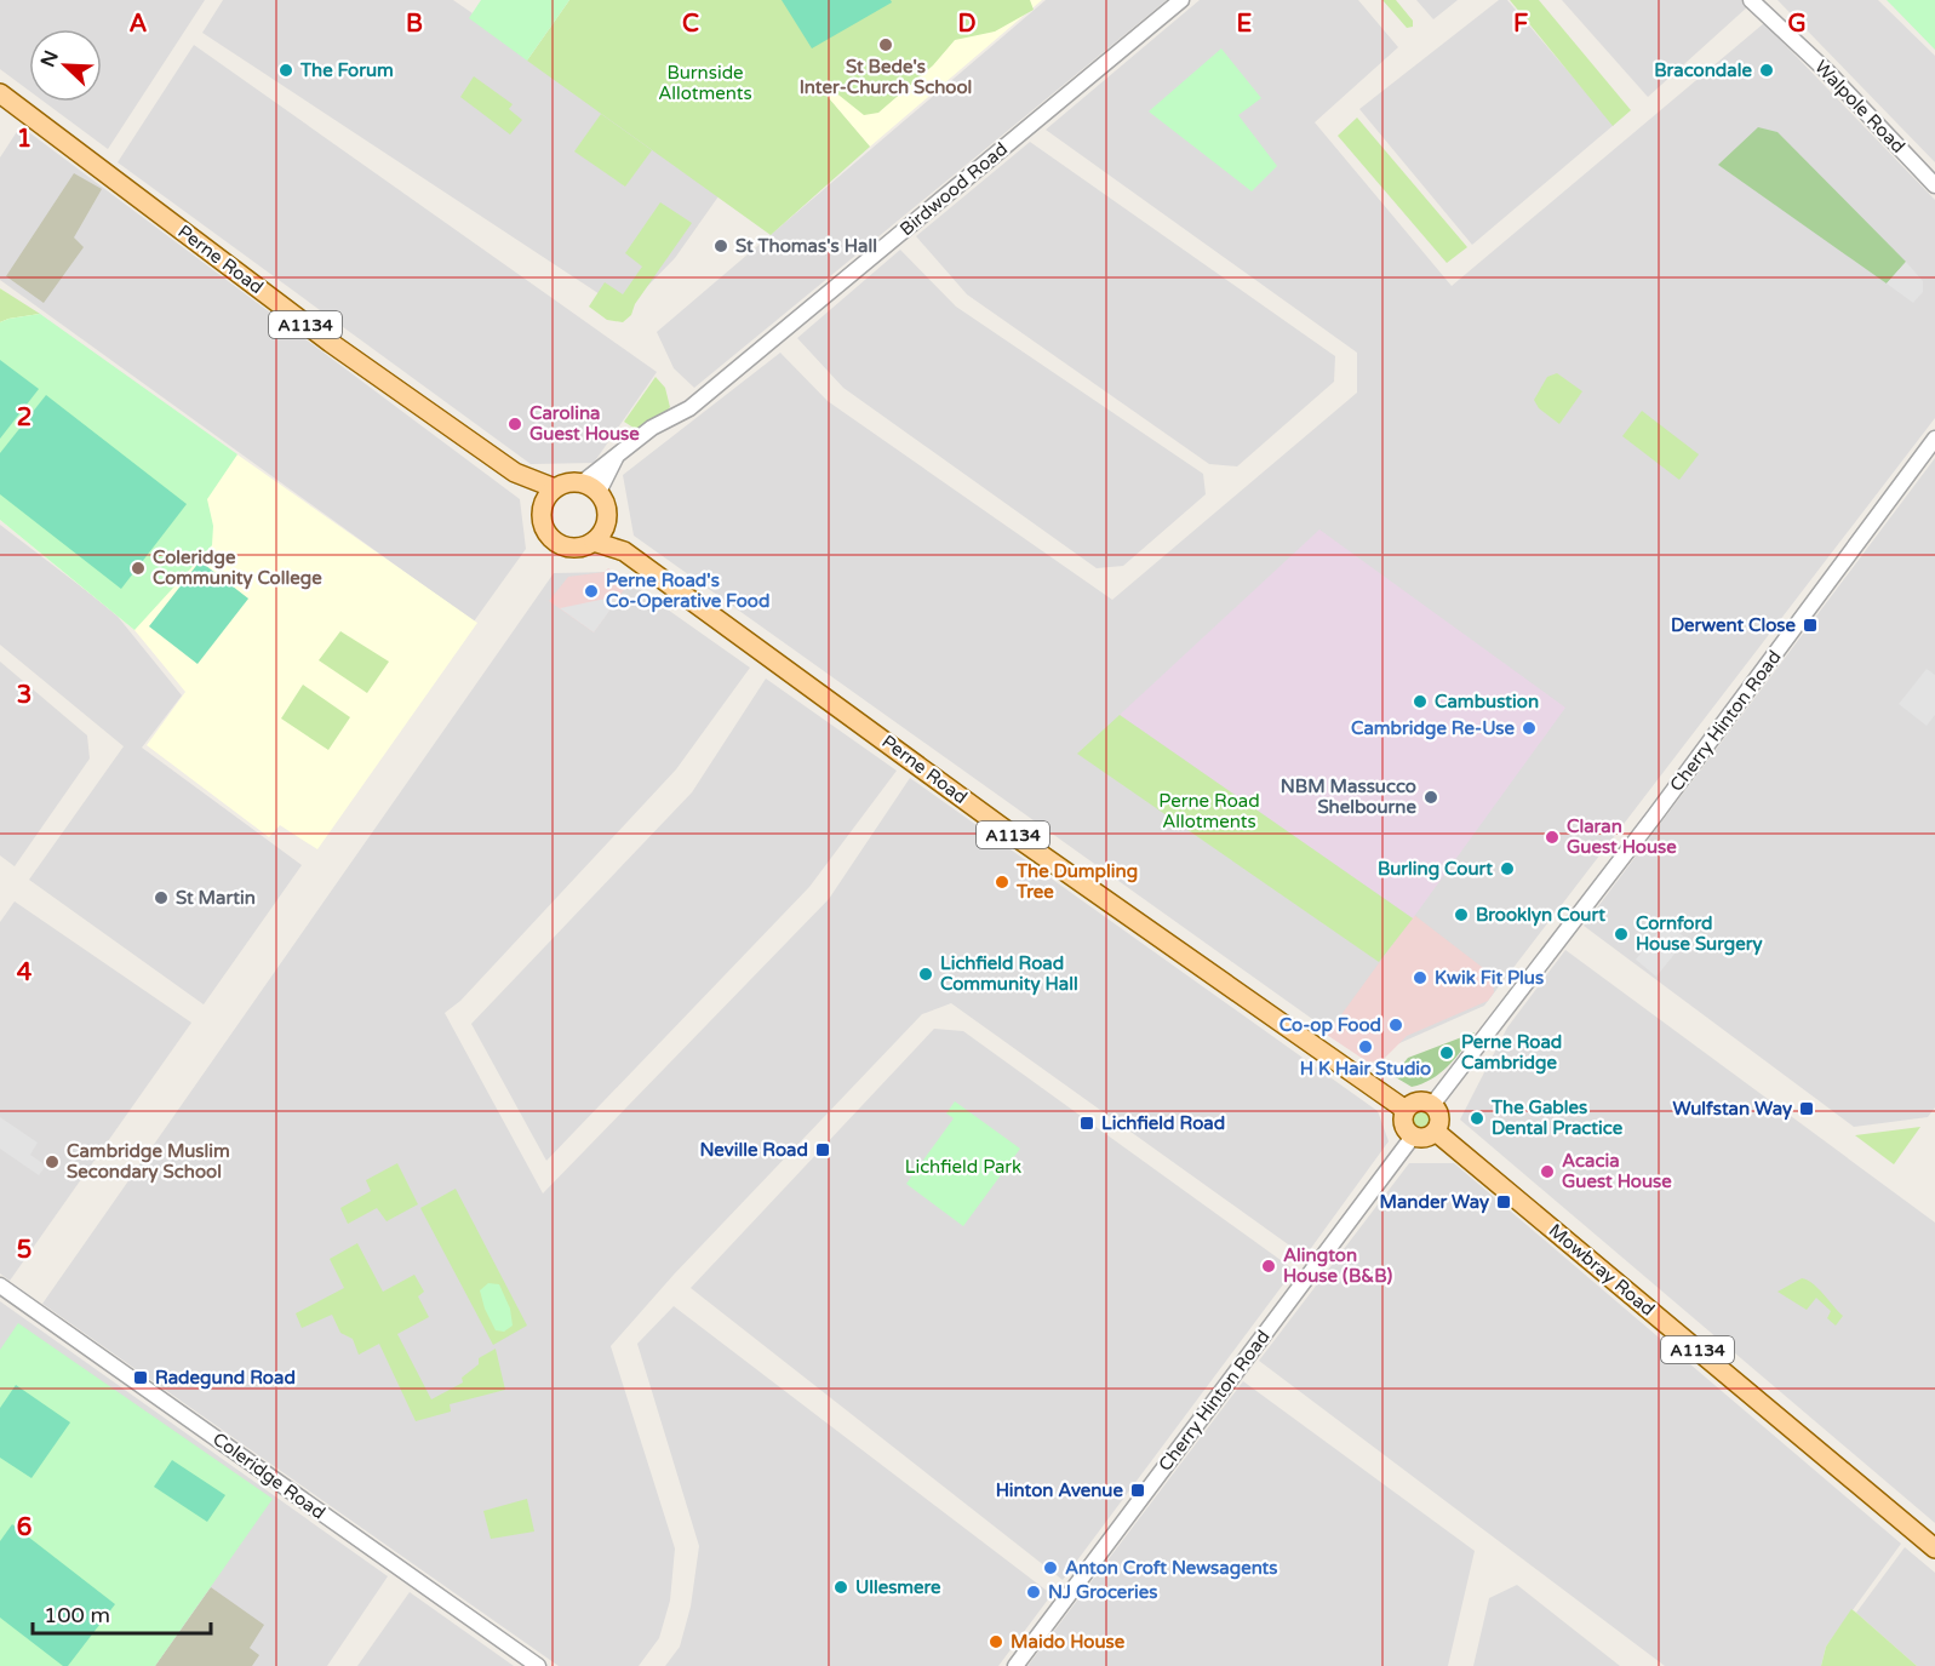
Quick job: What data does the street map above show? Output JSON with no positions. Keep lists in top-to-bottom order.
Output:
{
  "streets": {
    "main road": ["Perne Road", "A1134", "Mowbray Road"],
    "street": [
      "Walpole Road",
      "Birdwood Road",
      "Cherry Hinton Road",
      "Coleridge Road"
    ]
  },
  "crossings": [
    ["Birdwood Road", "Perne Road"],
    ["Perne Road", "Cherry Hinton Road"],
    ["Perne Road", "Mowbray Road"],
    ["Cherry Hinton Road", "Mowbray Road"]
  ],
  "parks": ["Burnside Allotments", "Perne Road Allotments", "Lichfield Park"],
  "places": {
    "other": [
      "St Bede's Inter-Church School",
      "The Forum",
      "Bracondale",
      "St Thomas's Hall",
      "Carolina Guest House",
      "Coleridge Community College",
      "Perne Road's Co-Operative Food",
      "Cambustion",
      "Cambridge Re-Use",
      "NBM Massucco Shelbourne",
      "Claran Guest House",
      "Burling Court",
      "The Dumpling Tree",
      "St Martin",
      "Brooklyn Court",
      "Cornford House Surgery",
      "Lichfield Road Community Hall",
      "Kwik Fit Plus",
      "Co-op Food",
      "H K Hair Studio",
      "Perne Road Cambridge",
      "The Gables Dental Practice",
      "Cambridge Muslim Secondary School",
      "Acacia Guest House",
      "Alington House (B&B)",
      "Anton Croft Newsagents",
      "Ullesmere",
      "NJ Groceries",
      "Maido House"
    ],
    "transit": [
      "Derwent Close",
      "Wulfstan Way",
      "Lichfield Road",
      "Neville Road",
      "Mander Way",
      "Radegund Road",
      "Hinton Avenue"
    ]
  },
  "scale_bar": "100 m",
  "north": "top left",
  "grid": {
    "columns": [
      "A",
      "B",
      "C",
      "D",
      "E",
      "F",
      "G"
    ],
    "rows": [
      "1",
      "2",
      "3",
      "4",
      "5",
      "6"
    ]
  }
}
